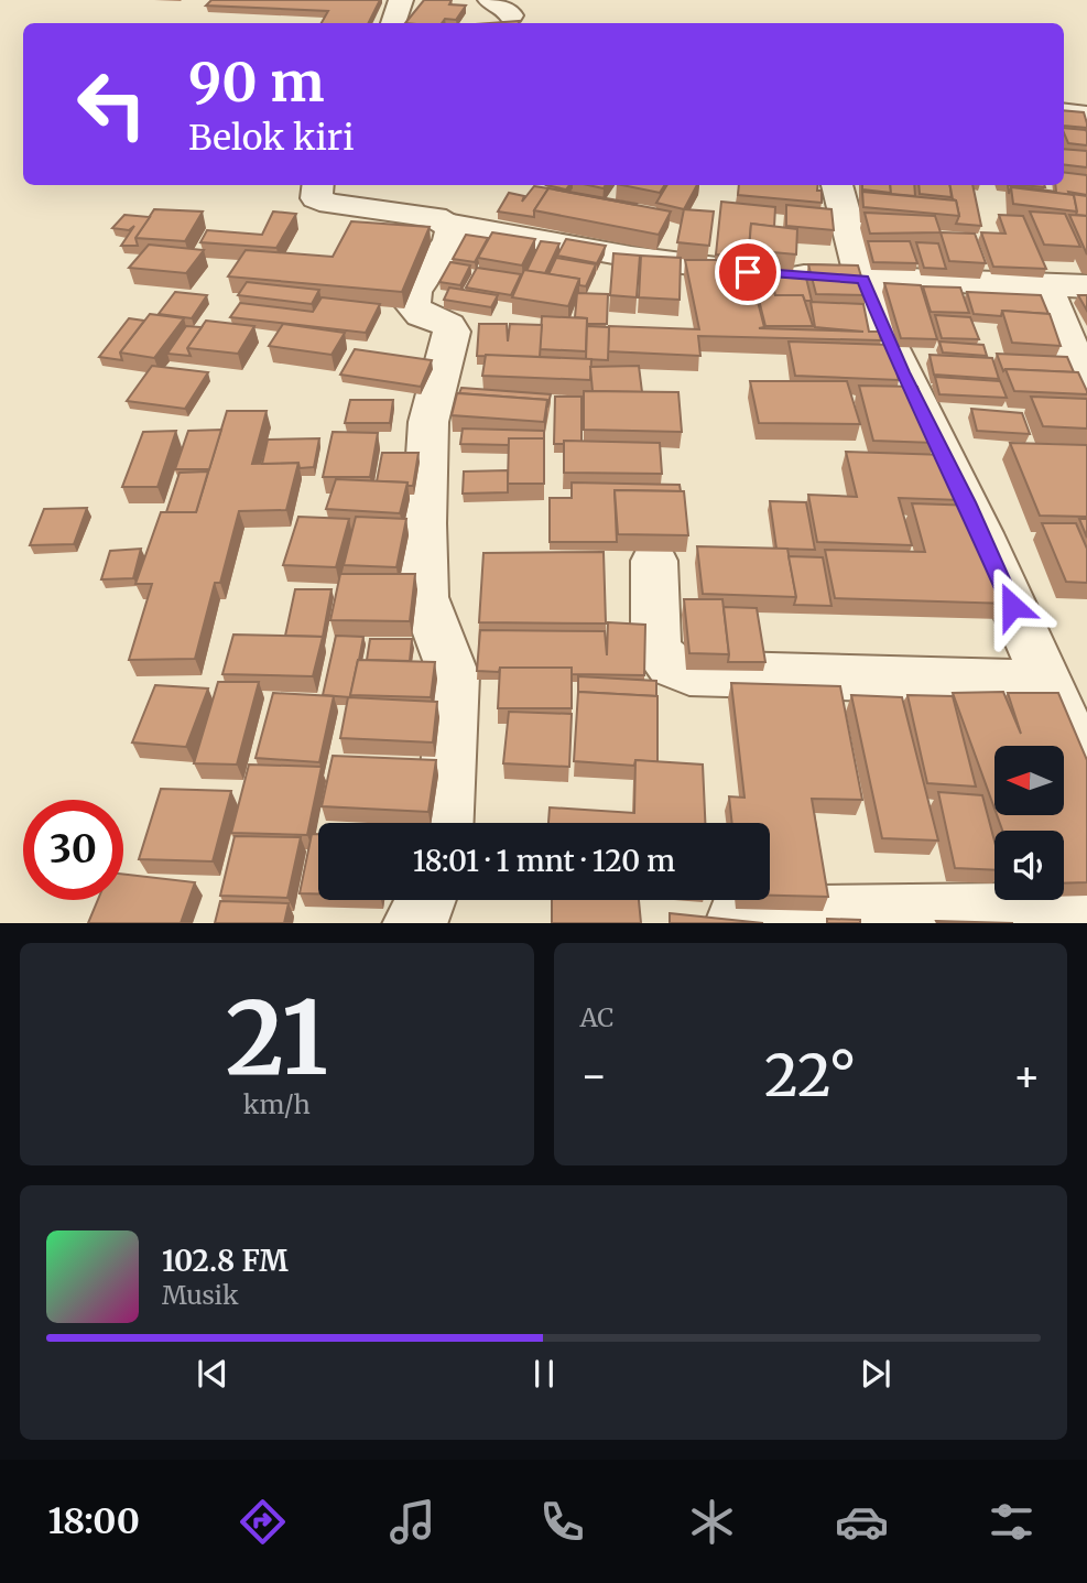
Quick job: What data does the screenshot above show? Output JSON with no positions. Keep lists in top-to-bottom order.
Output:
{
  "north": "left",
  "page": {
    "turn": ["90 m", "Belok kiri"],
    "limit": "30",
    "trip": "18:01 · 1 mnt · 120 m",
    "tile": [
      ["21", "km/h"],
      "AC"
    ],
    "heat": ["−", "22°", "+"],
    "song": ["102.8 FM", "Musik"],
    "tabs": "18:00"
  }
}
